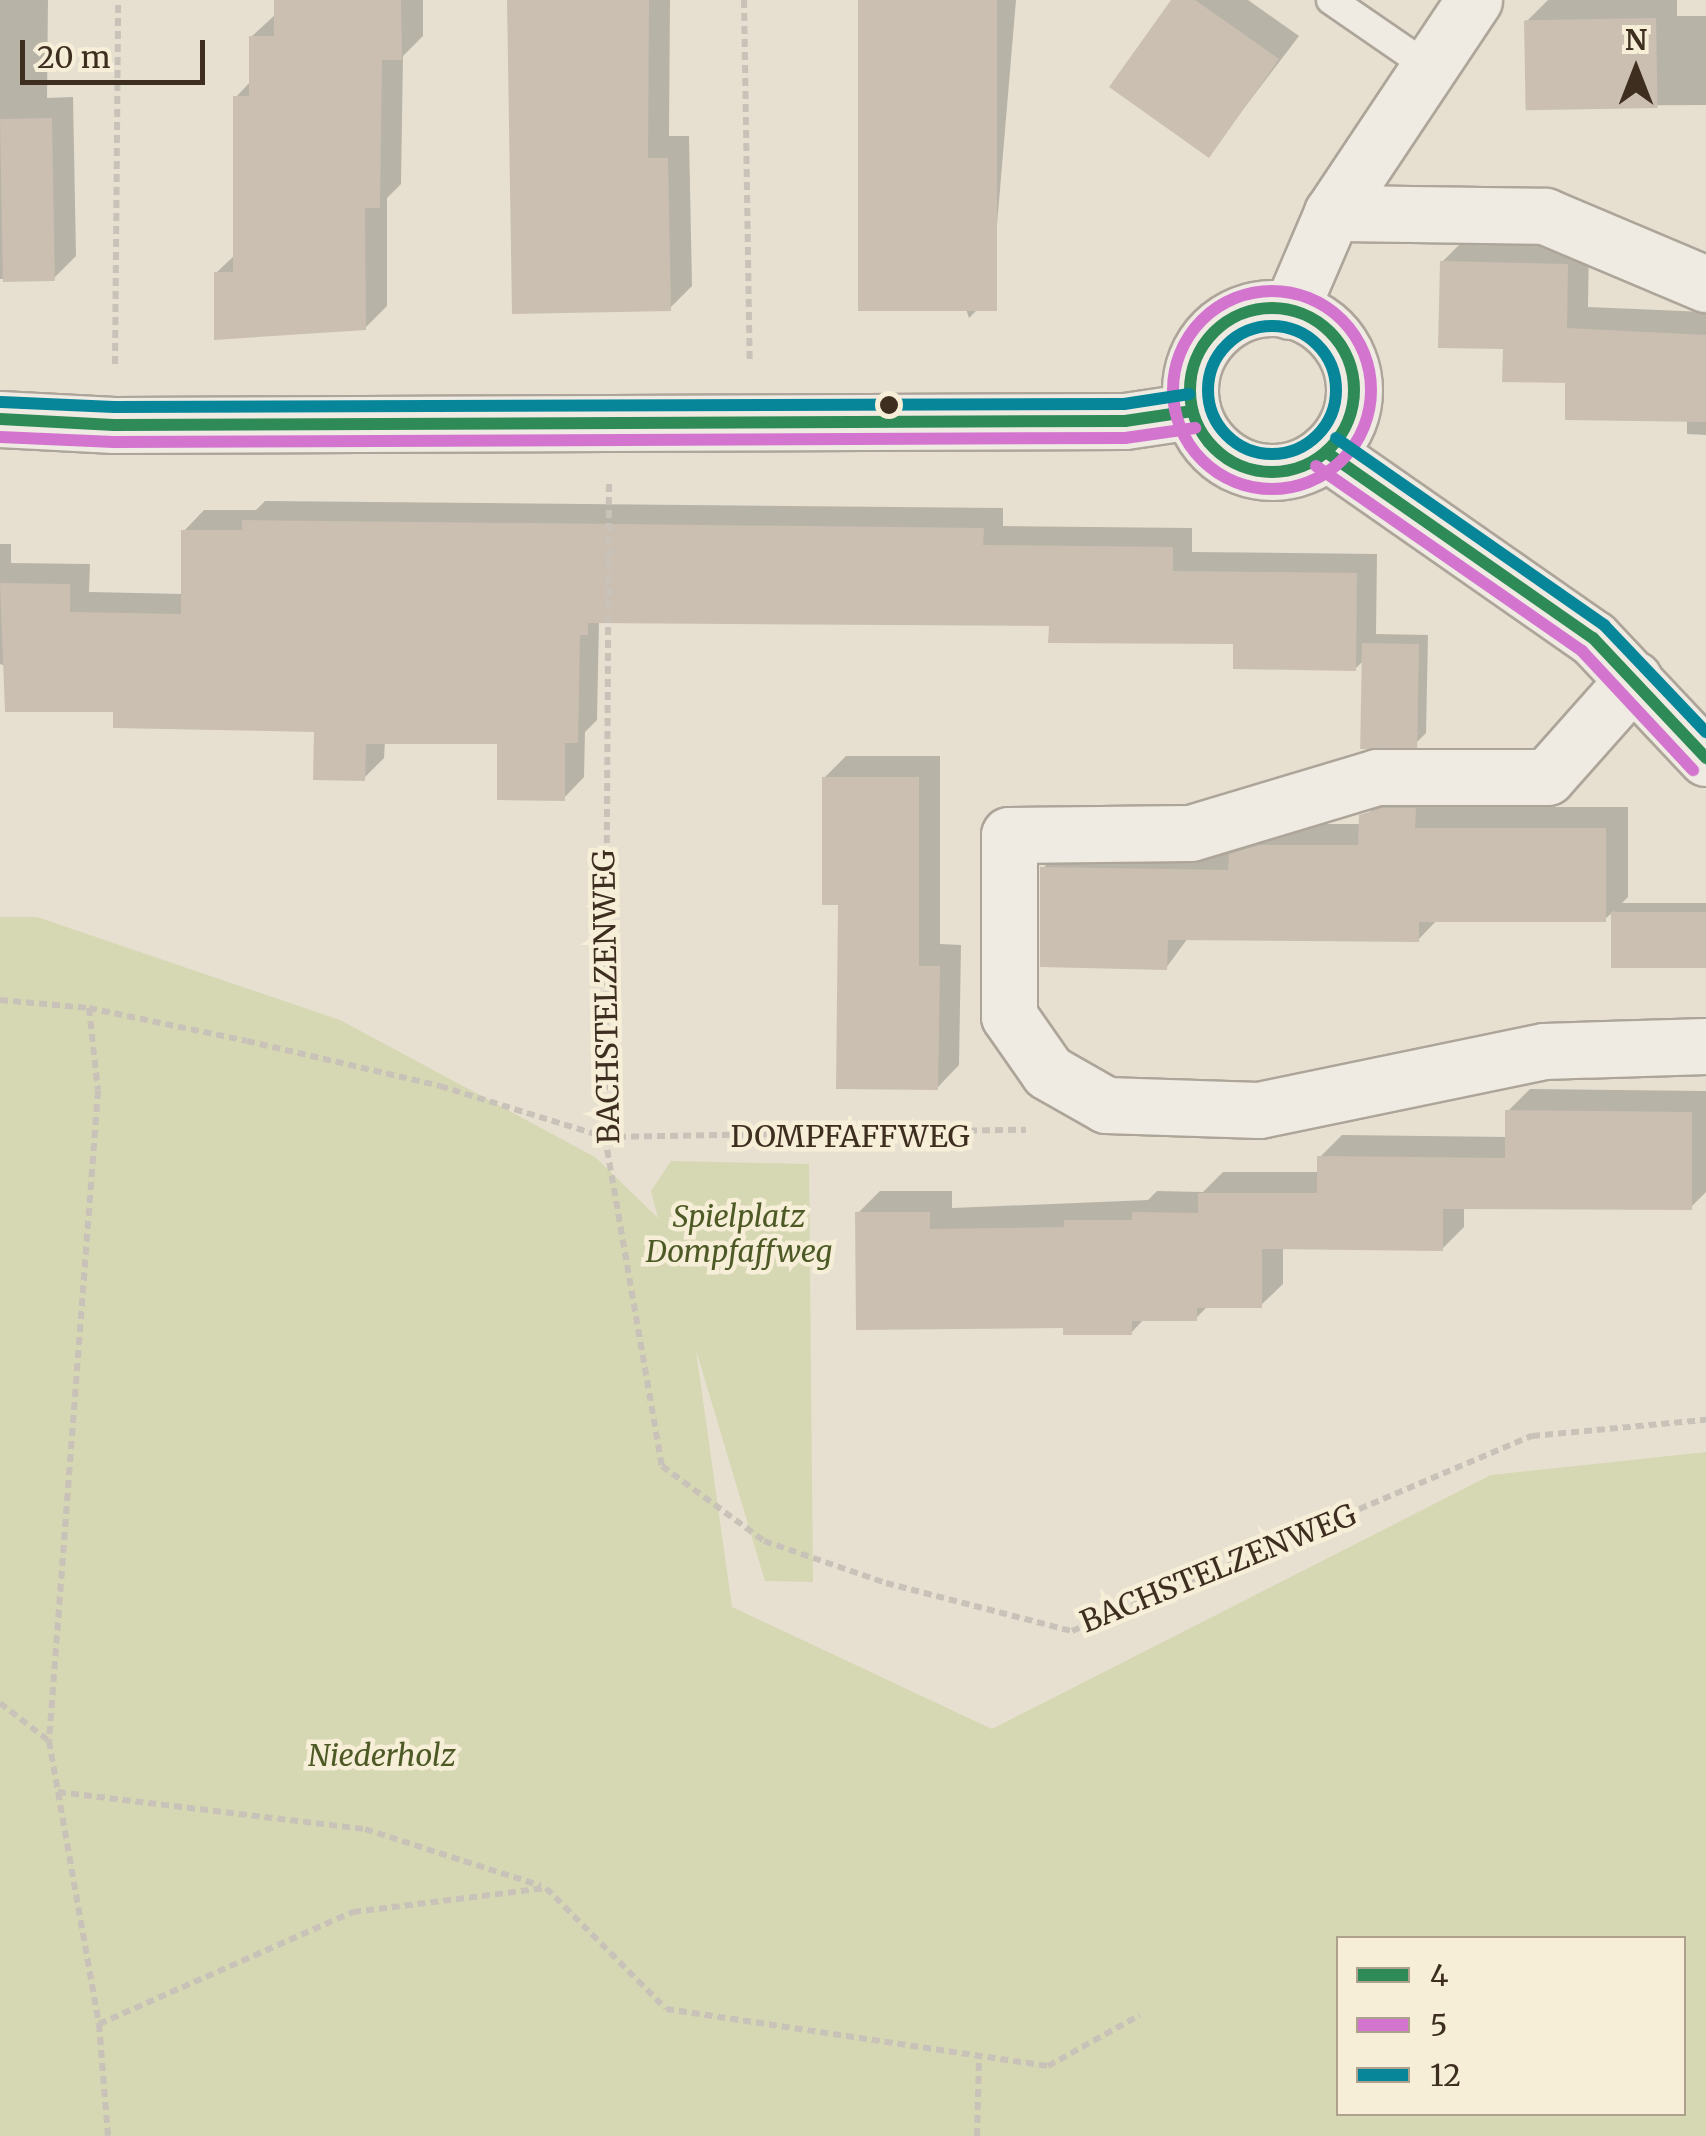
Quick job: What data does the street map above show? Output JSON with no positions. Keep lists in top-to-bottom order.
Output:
{
  "streets": {
    "path": ["BACHSTELZENWEG", "DOMPFAFFWEG"]
  },
  "crossings": [
    ["BACHSTELZENWEG", "DOMPFAFFWEG"]
  ],
  "parks": ["Spielplatz Dompfaffweg", "Niederholz"],
  "lines": ["transit line 5", "transit line 4", "transit line 12"],
  "legend": ["4", "5", "12"],
  "scale_bar": "20 m",
  "north": "top"
}
